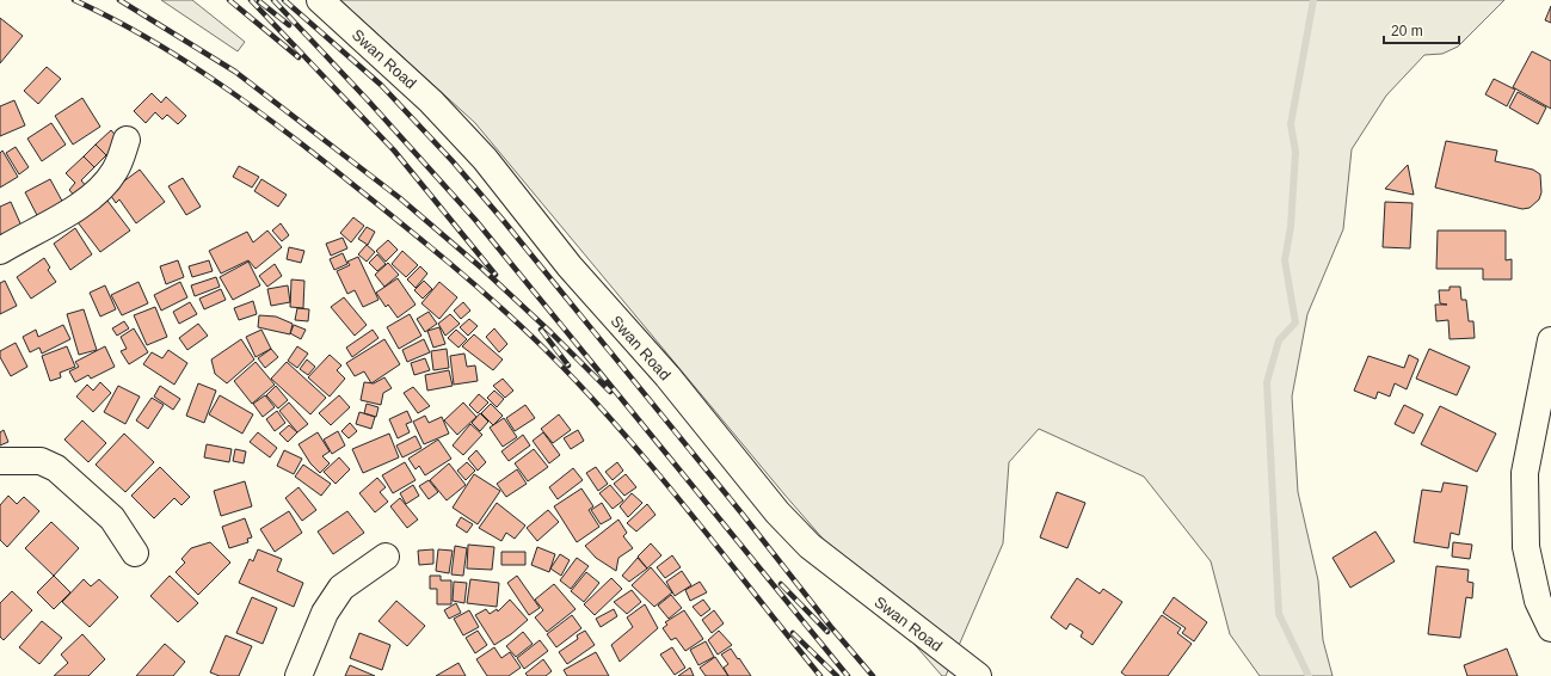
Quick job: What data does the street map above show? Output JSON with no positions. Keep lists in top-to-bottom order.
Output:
{
  "streets": {
    "street": ["Swan Road"]
  },
  "scale_bar": "20 m"
}
